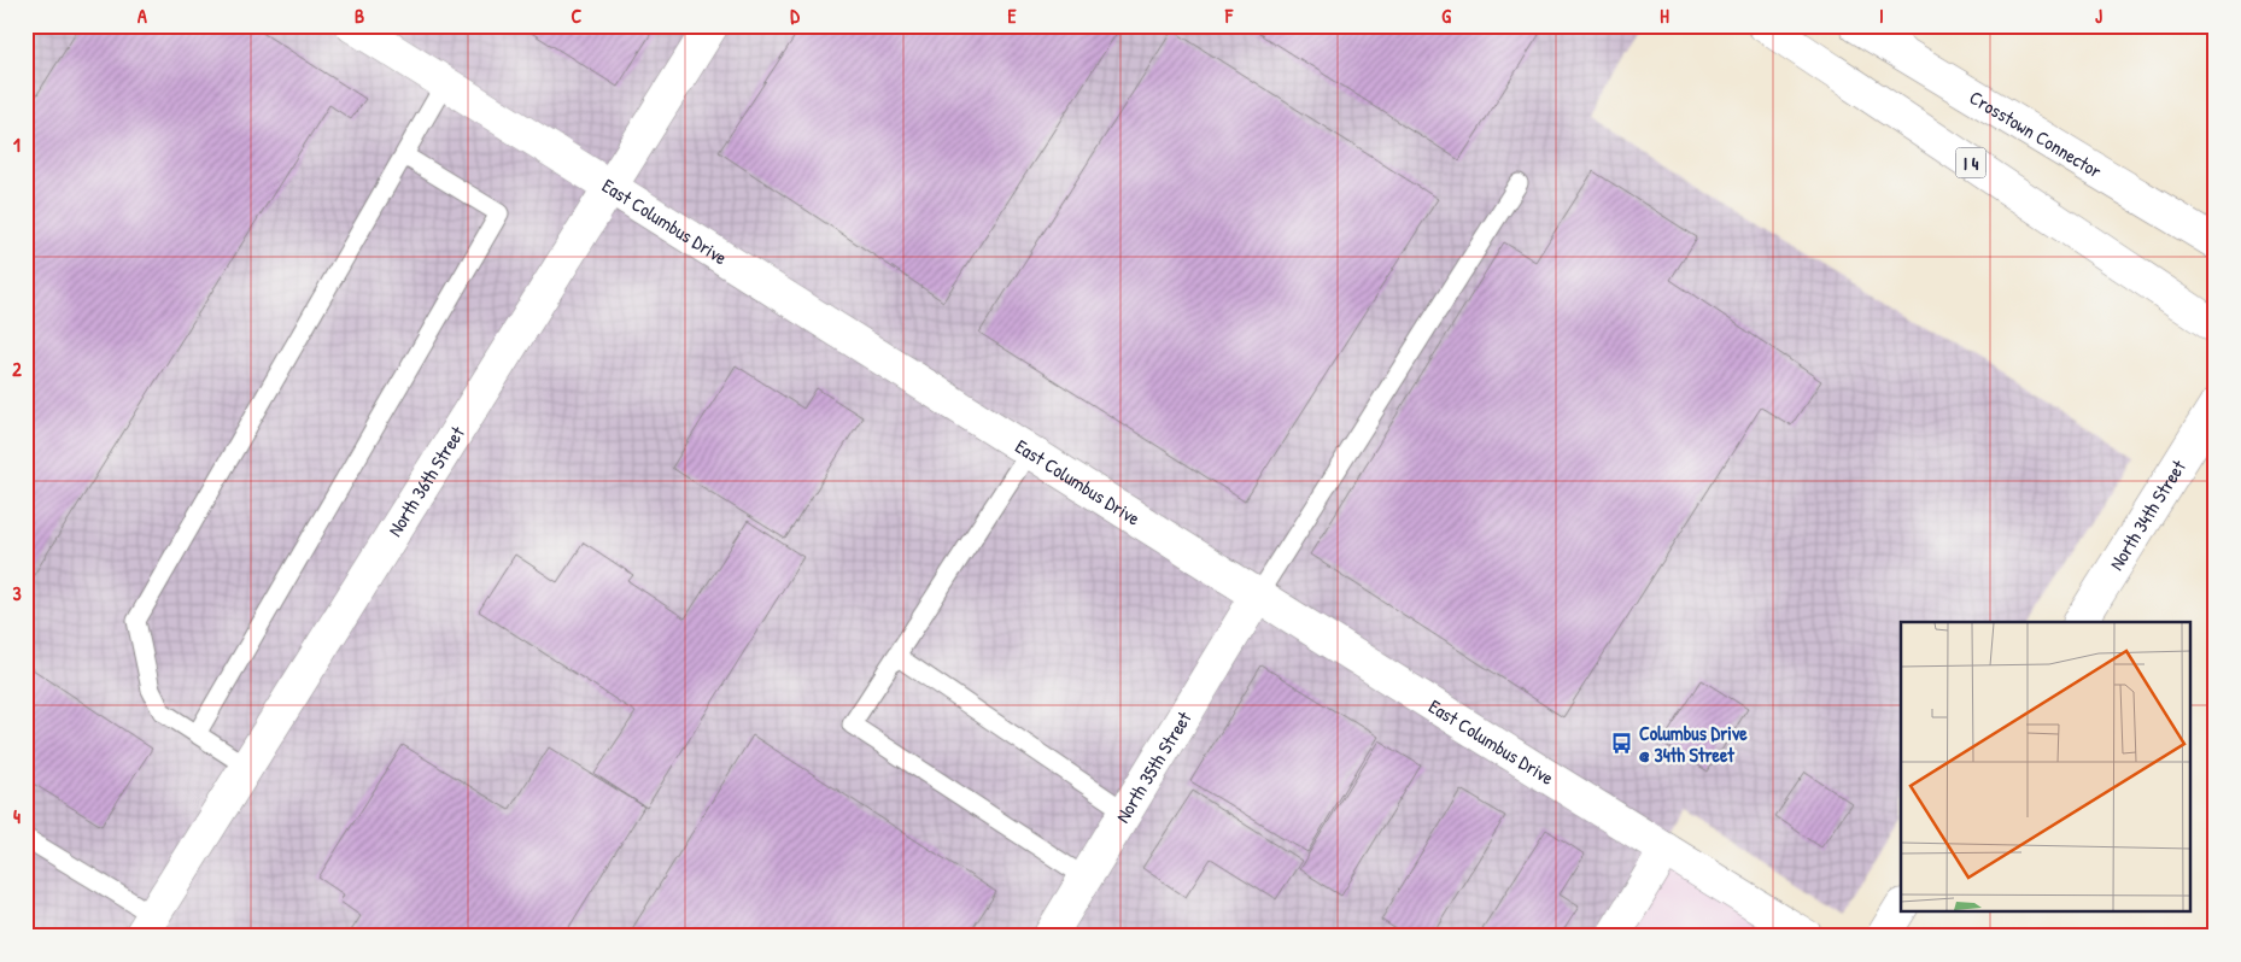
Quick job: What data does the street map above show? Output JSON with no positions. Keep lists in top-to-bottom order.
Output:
{
  "streets": {
    "main road": [
      "Crosstown Connector",
      "I 4",
      "East Columbus Drive",
      "North 36th Street",
      "North 34th Street",
      "North 35th Street"
    ]
  },
  "crossings": [
    ["East Columbus Drive", "North 36th Street"],
    ["East Columbus Drive", "North 35th Street"]
  ],
  "places": {
    "bus stop": ["Columbus Drive @ 34th Street"]
  },
  "grid": {
    "columns": [
      "A",
      "B",
      "C",
      "D",
      "E",
      "F",
      "G",
      "H",
      "I",
      "J"
    ],
    "rows": [
      "1",
      "2",
      "3",
      "4"
    ]
  }
}
